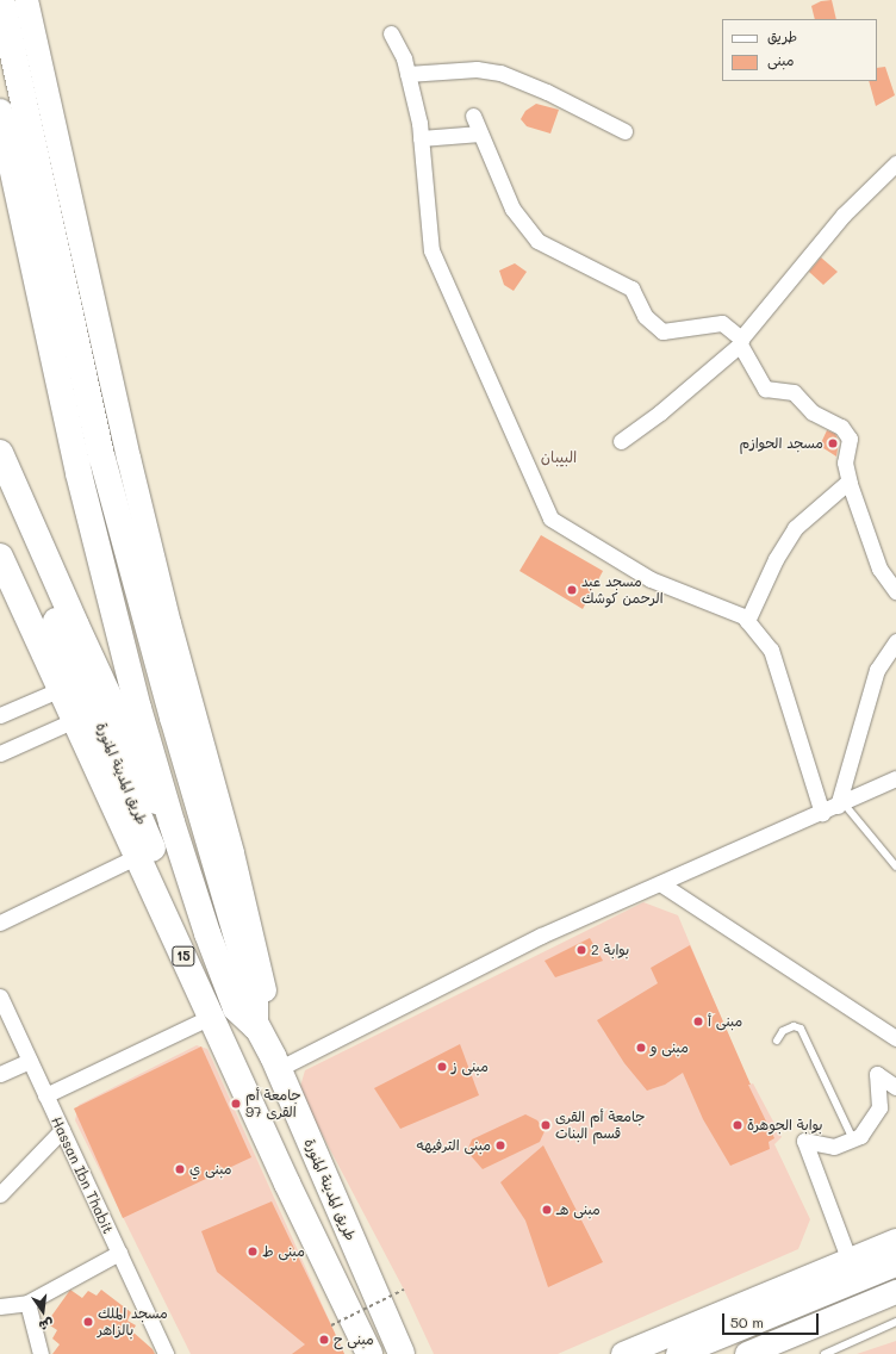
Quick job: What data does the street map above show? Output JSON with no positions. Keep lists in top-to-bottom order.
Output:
{
  "streets": {
    "highway": ["طريق المدينة المنورة", "15"],
    "street": ["Hassan Ibn Thabit"]
  },
  "districts": ["البيبان"],
  "places": [
    "مسجد الحوازم",
    "مسجد عبد الرحمن كوشك",
    "بوابة 2",
    "مبنى أ",
    "مبنى و",
    "مبنى ز",
    "جامعة أم القرى 97",
    "جامعة أم القرى قسم البنات",
    "بوابة الجوهرة",
    "مبنى الترفيهه",
    "مبنى ي",
    "مبنى هـ",
    "مبنى ط",
    "مسجد الملك بالزاهر",
    "مبنى ح"
  ],
  "legend": ["طريق", "مبنى"],
  "scale_bar": "50 m",
  "north": "bottom"
}
